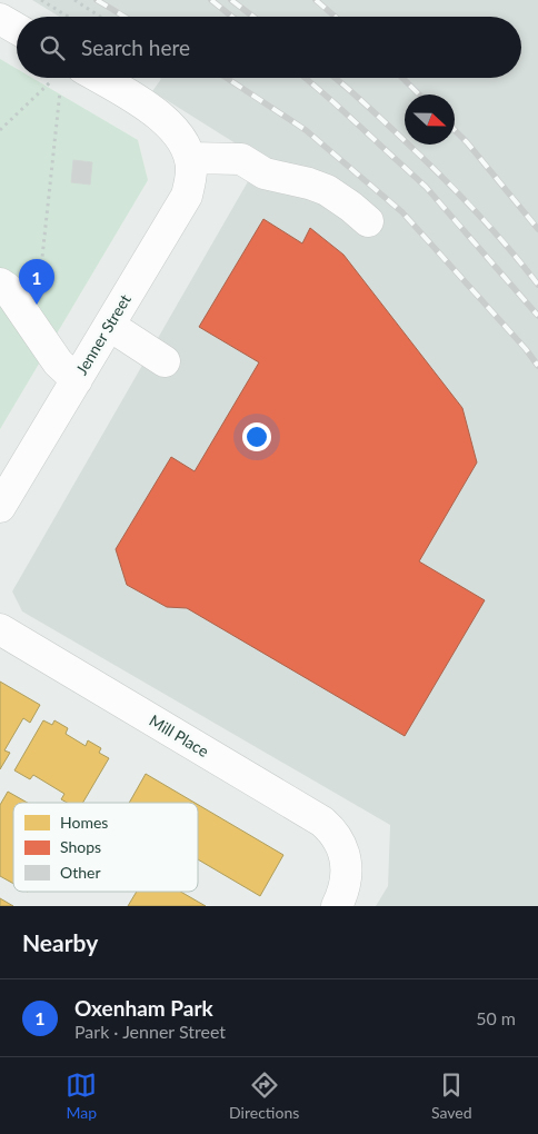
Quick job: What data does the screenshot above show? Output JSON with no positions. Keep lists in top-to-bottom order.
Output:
{
  "streets": {
    "street": ["Jenner Street", "Mill Place"]
  },
  "legend": ["Homes", "Shops", "Other"],
  "north": "right",
  "page": {
    "search": "Search here",
    "pins": "1",
    "heading": "Nearby",
    "list": [
      {
        "mark": "1",
        "name": "Oxenham Park",
        "note": "Park · Jenner Street",
        "value": "50 m"
      }
    ],
    "nav": ["Map", "Directions", "Saved"]
  }
}
